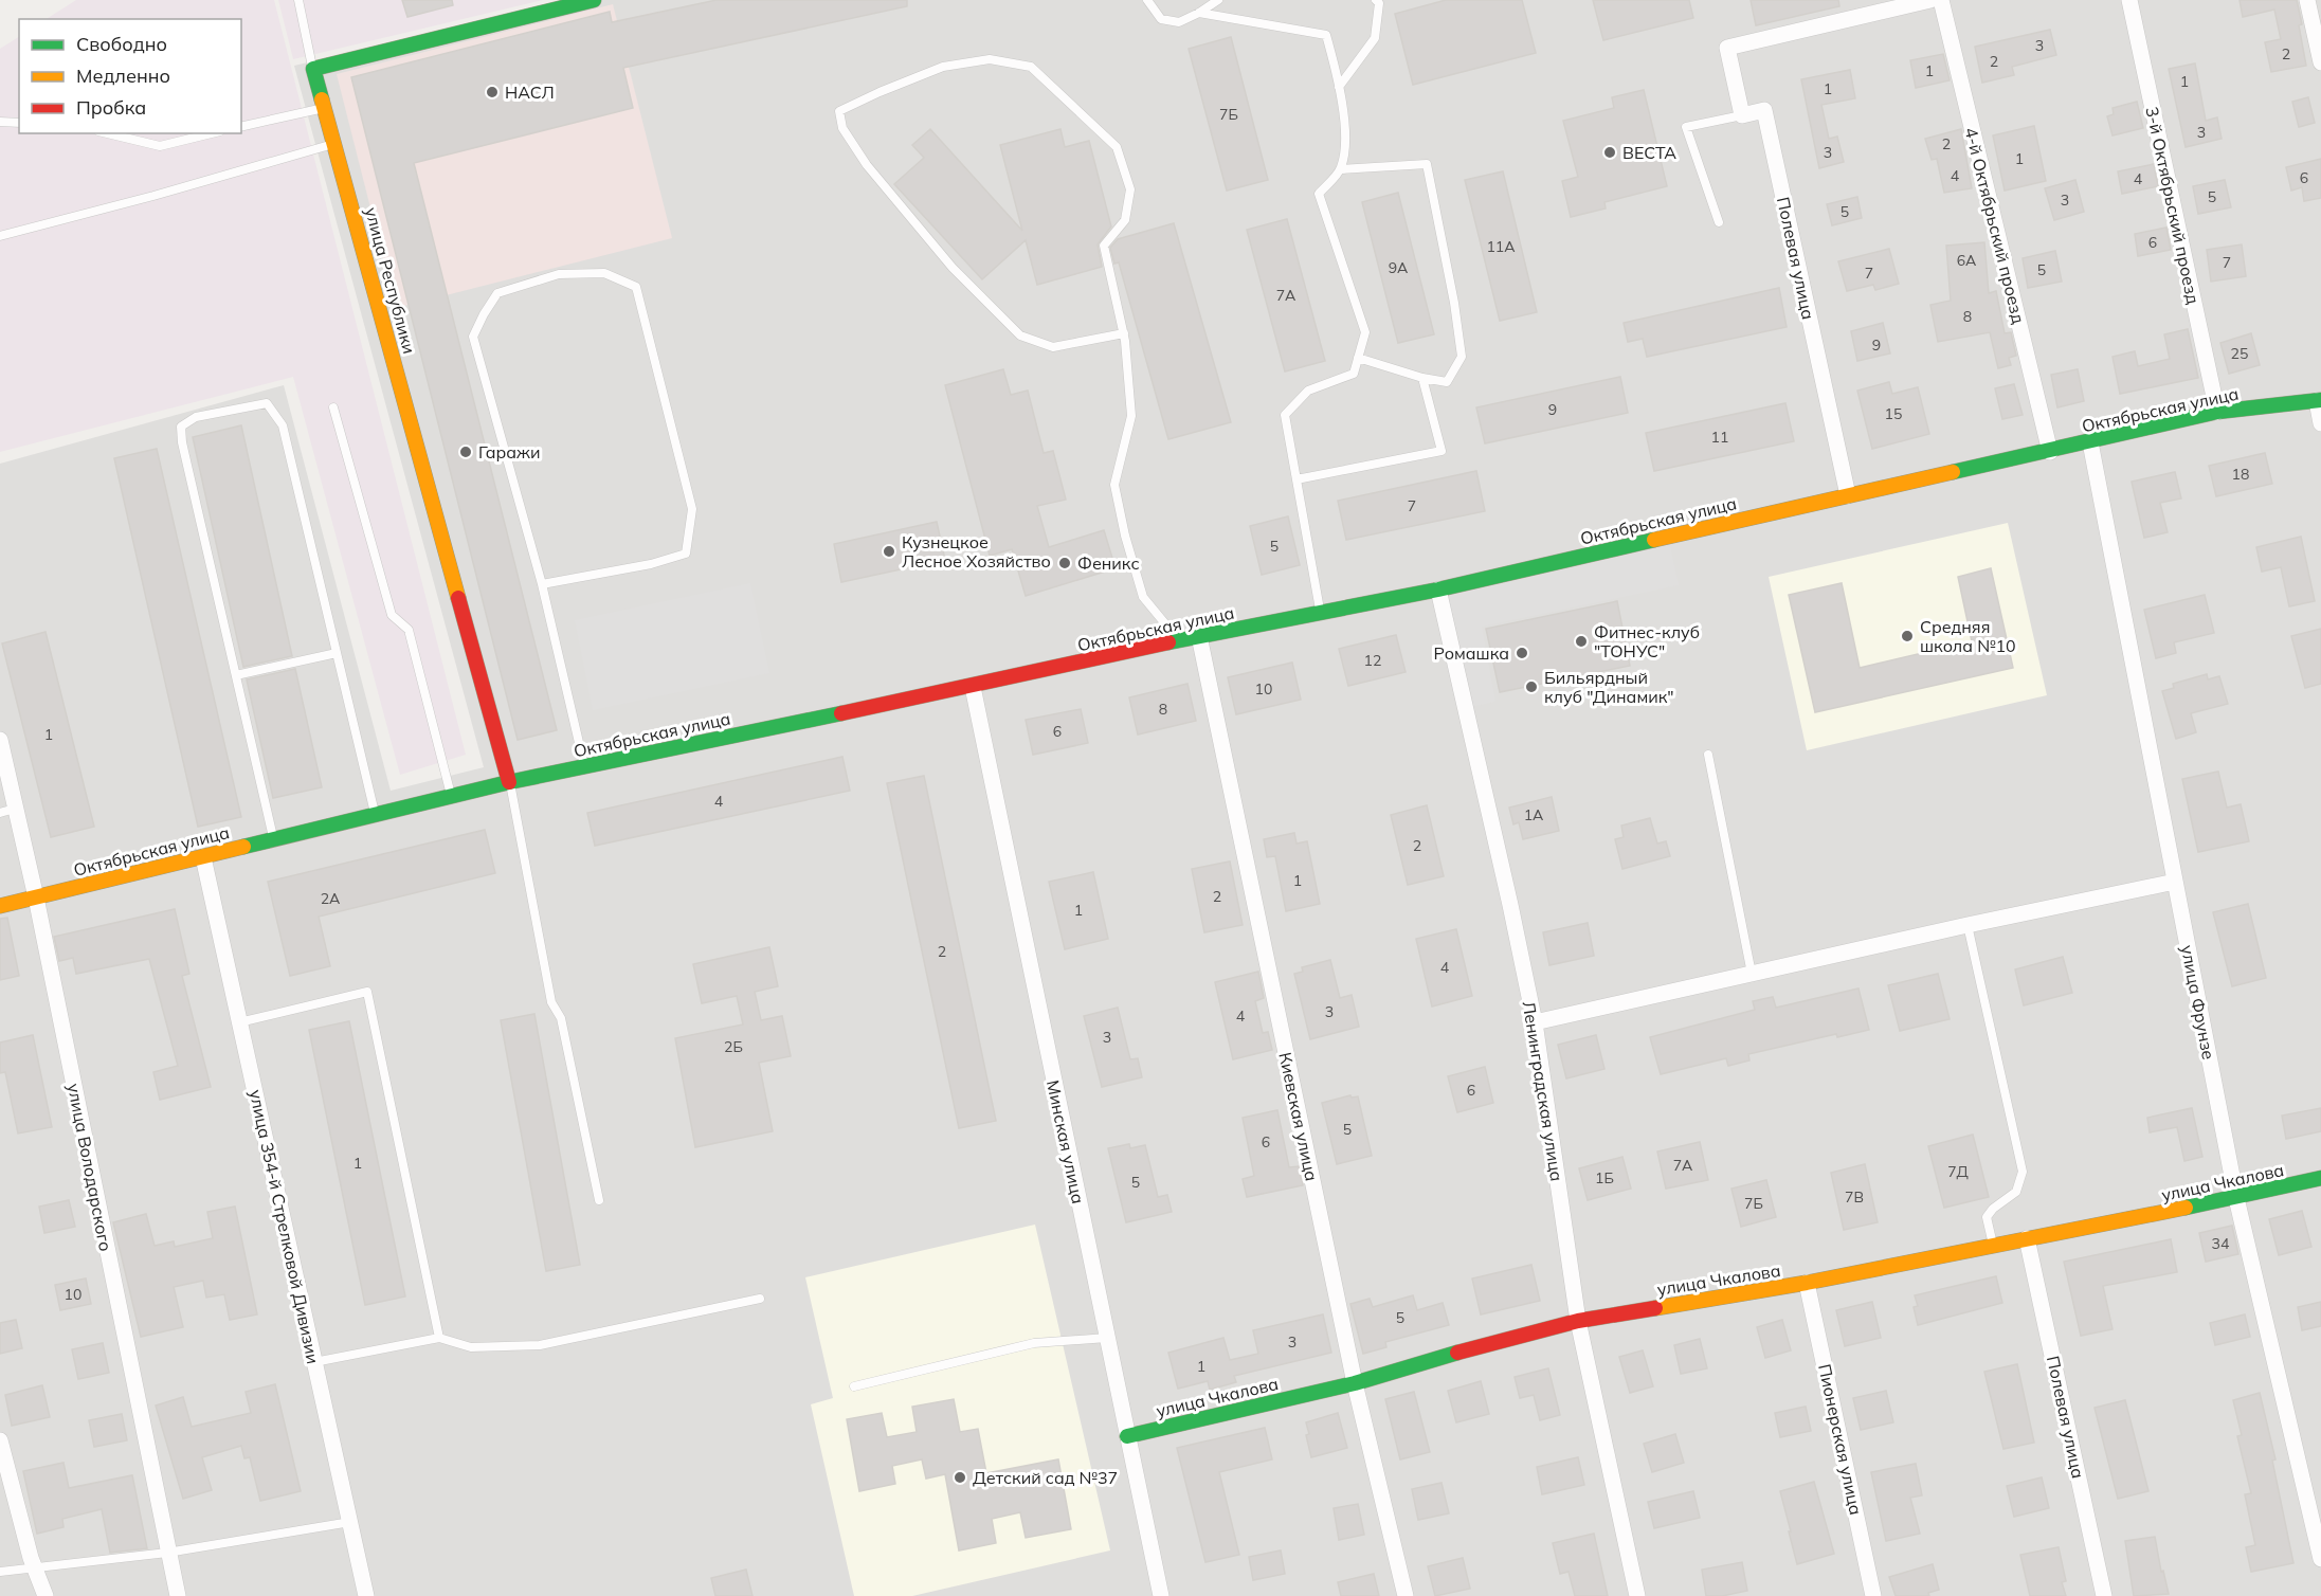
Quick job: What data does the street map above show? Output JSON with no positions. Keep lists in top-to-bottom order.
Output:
{
  "streets": {
    "street": [
      "3-й Октябрьский проезд",
      "4-й Октябрьский проезд",
      "Полевая улица",
      "улица Республики",
      "Октябрьская улица",
      "улица Фрунзе",
      "Ленинградская улица",
      "Киевская улица",
      "Минская улица",
      "улица Володарского",
      "улица Чкалова",
      "улица 354-й Стрелковой Дивизии",
      "Пионерская улица"
    ]
  },
  "crossings": [
    ["3-й Октябрьский проезд", "Октябрьская улица"],
    ["4-й Октябрьский проезд", "Октябрьская улица"],
    ["Полевая улица", "Октябрьская улица"],
    ["Полевая улица", "улица Чкалова"],
    ["улица Республики", "Октябрьская улица"],
    ["Октябрьская улица", "улица Фрунзе"],
    ["Октябрьская улица", "Ленинградская улица"],
    ["Октябрьская улица", "Киевская улица"],
    ["Октябрьская улица", "Минская улица"],
    ["Октябрьская улица", "улица Володарского"],
    ["Октябрьская улица", "улица 354-й Стрелковой Дивизии"],
    ["улица Фрунзе", "улица Чкалова"],
    ["Ленинградская улица", "улица Чкалова"],
    ["Киевская улица", "улица Чкалова"],
    ["Минская улица", "улица Чкалова"],
    ["улица Чкалова", "Пионерская улица"]
  ],
  "places": [
    "НАСЛ",
    "ВЕСТА",
    "Гаражи",
    "Кузнецкое Лесное Хозяйство",
    "Феникс",
    "Средняя школа №10",
    "Фитнес-клуб \"ТОНУС\"",
    "Ромашка",
    "Бильярдный клуб \"Динамик\"",
    "Детский сад №37"
  ],
  "house_numbers": [
    "3",
    "2",
    "2",
    "1",
    "1",
    "1",
    "7Б",
    "3",
    "2",
    "3",
    "1",
    "4",
    "6",
    "4",
    "5",
    "3",
    "5",
    "6",
    "11А",
    "6А",
    "7",
    "9А",
    "5",
    "7",
    "7А",
    "8",
    "9",
    "25",
    "9",
    "15",
    "11",
    "18",
    "7",
    "5",
    "12",
    "10",
    "8",
    "6",
    "1",
    "4",
    "1А",
    "2",
    "1",
    "2",
    "2А",
    "1",
    "2",
    "4",
    "3",
    "4",
    "3",
    "2Б",
    "6",
    "5",
    "6",
    "1",
    "7А",
    "7Д",
    "1Б",
    "5",
    "7В",
    "7Б",
    "34",
    "10",
    "5",
    "3",
    "1"
  ],
  "legend": ["Свободно", "Медленно", "Пробка"]
}
